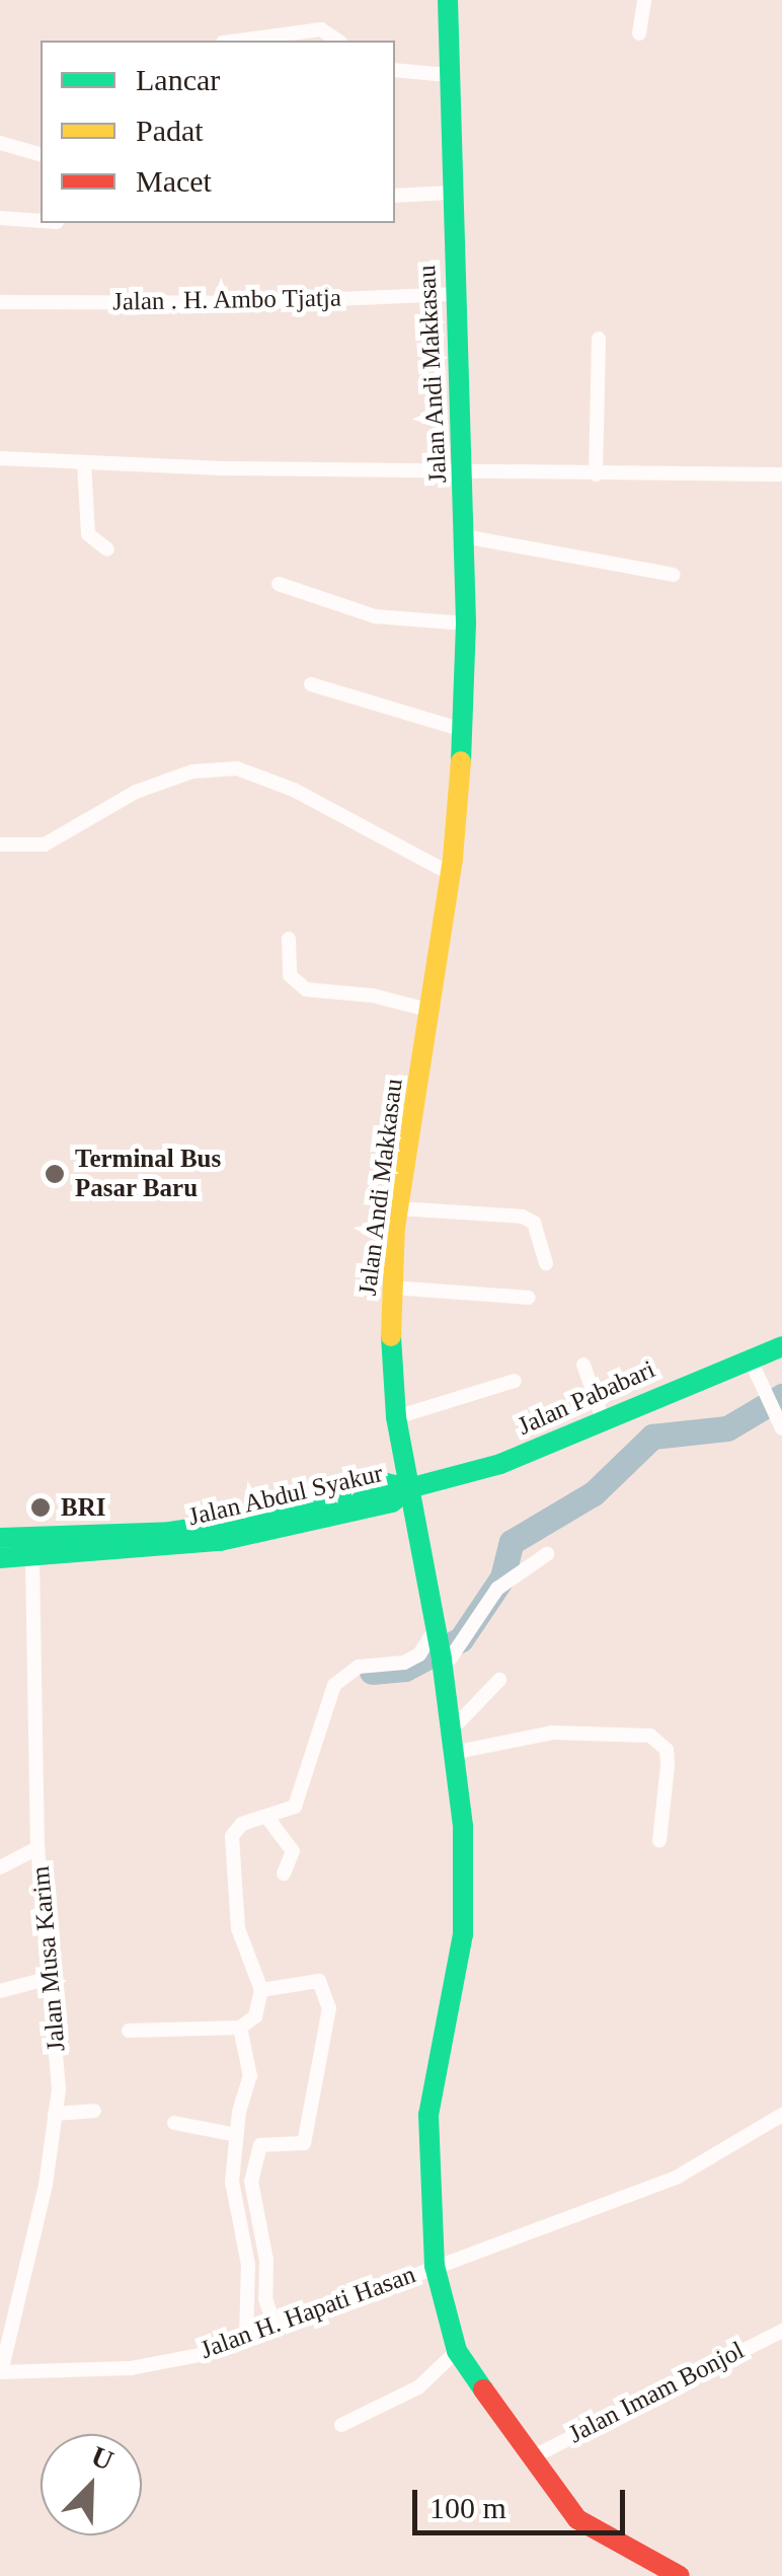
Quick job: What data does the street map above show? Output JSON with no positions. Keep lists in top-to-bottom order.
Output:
{
  "streets": {
    "street": [
      "Jalan . H. Ambo Tjatja",
      "Jalan Andi Makkasau",
      "Jalan Pababari",
      "Jalan Abdul Syakur",
      "Jalan Musa Karim",
      "Jalan H. Hapati Hasan",
      "Jalan Imam Bonjol"
    ]
  },
  "crossings": [
    ["Jalan . H. Ambo Tjatja", "Jalan Andi Makkasau"],
    ["Jalan Andi Makkasau", "Jalan Pababari"],
    ["Jalan Andi Makkasau", "Jalan Abdul Syakur"],
    ["Jalan Andi Makkasau", "Jalan H. Hapati Hasan"],
    ["Jalan Andi Makkasau", "Jalan Imam Bonjol"],
    ["Jalan Pababari", "Jalan Abdul Syakur"],
    ["Jalan Abdul Syakur", "Jalan Musa Karim"],
    ["Jalan Musa Karim", "Jalan H. Hapati Hasan"]
  ],
  "places": ["Terminal Bus Pasar Baru", "BRI"],
  "legend": ["Lancar", "Padat", "Macet"],
  "scale_bar": "100 m",
  "north": "top right"
}
